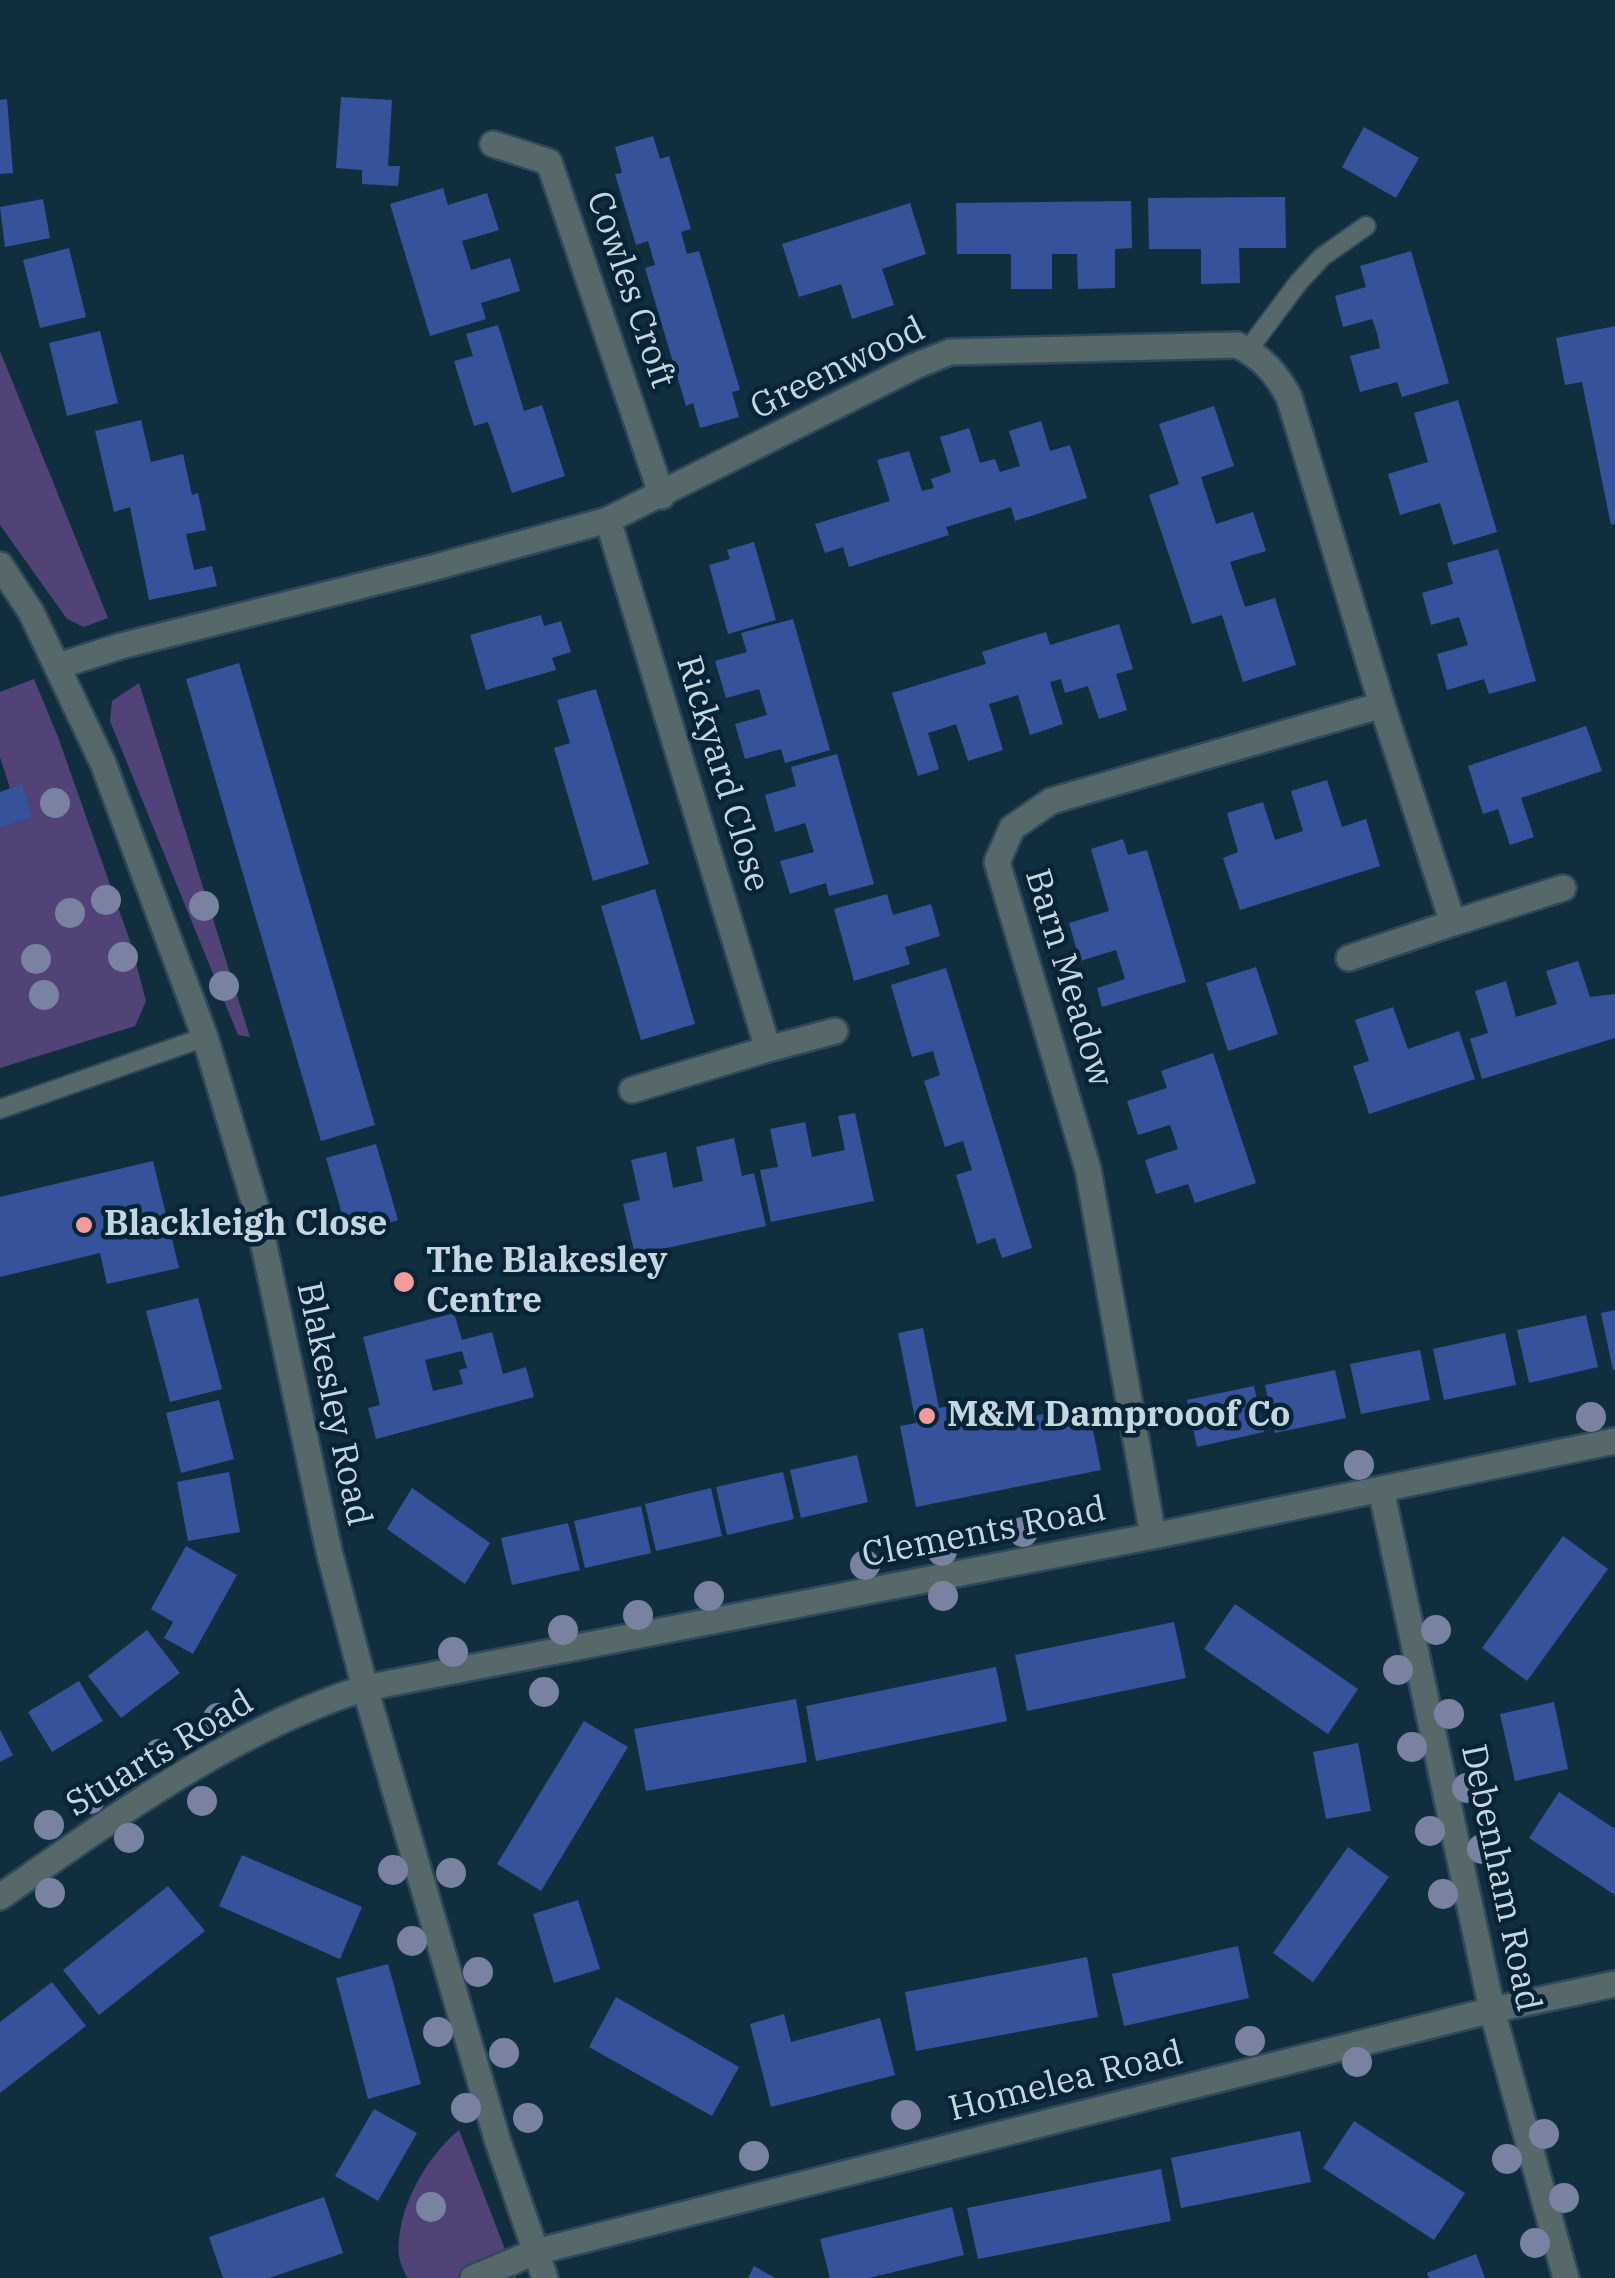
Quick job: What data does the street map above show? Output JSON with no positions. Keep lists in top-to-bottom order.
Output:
{
  "streets": {
    "street": [
      "Cowles Croft",
      "Greenwood",
      "Rickyard Close",
      "Barn Meadow",
      "Blakesley Road",
      "Clements Road",
      "Stuarts Road",
      "Debenham Road",
      "Homelea Road"
    ]
  },
  "crossings": [
    ["Cowles Croft", "Greenwood"],
    ["Greenwood", "Rickyard Close"],
    ["Greenwood", "Blakesley Road"],
    ["Barn Meadow", "Clements Road"],
    ["Blakesley Road", "Clements Road"],
    ["Blakesley Road", "Stuarts Road"],
    ["Blakesley Road", "Homelea Road"],
    ["Clements Road", "Stuarts Road"],
    ["Clements Road", "Debenham Road"],
    ["Debenham Road", "Homelea Road"]
  ],
  "places": ["Blackleigh Close", "The Blakesley Centre", "M&M Damprooof Co"]
}
